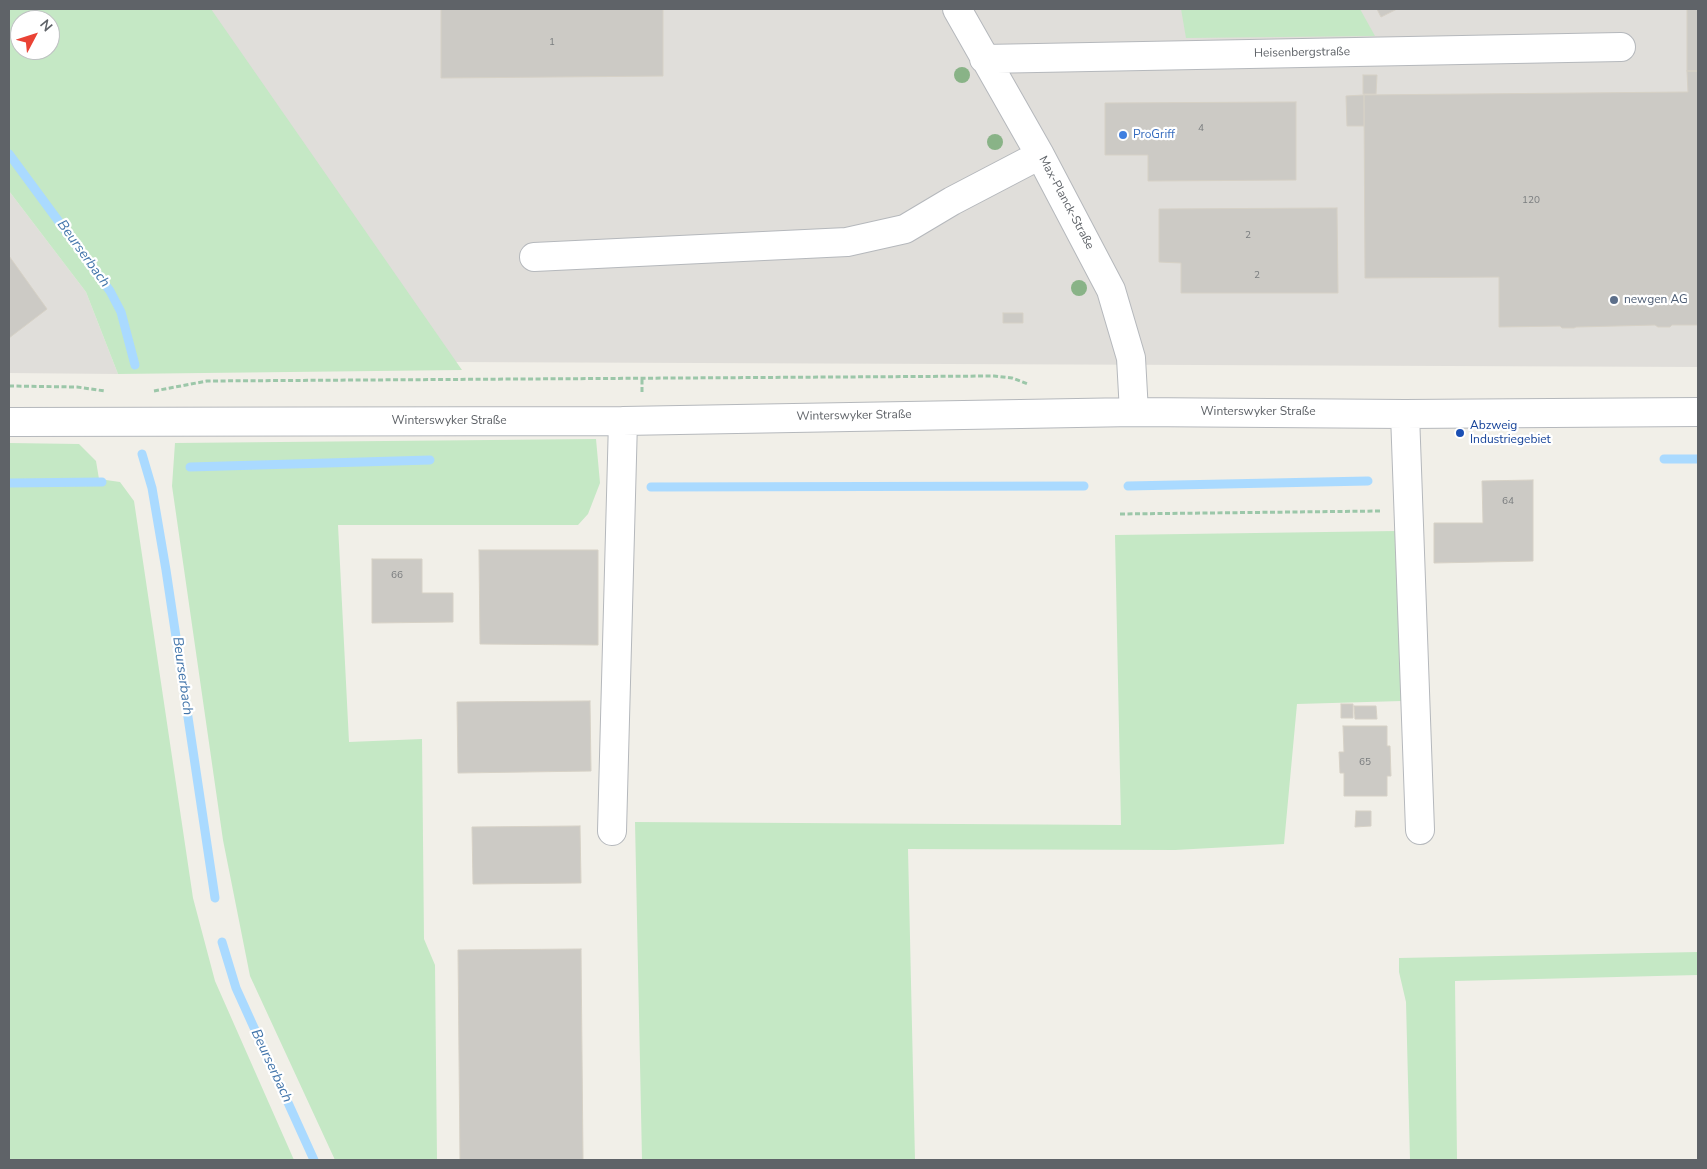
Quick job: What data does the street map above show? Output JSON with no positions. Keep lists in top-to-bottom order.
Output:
{
  "streets": {
    "street": ["Heisenbergstraße", "Max-Planck-Straße", "Winterswyker Straße"]
  },
  "crossings": [
    ["Heisenbergstraße", "Max-Planck-Straße"],
    ["Max-Planck-Straße", "Winterswyker Straße"]
  ],
  "water": ["Beurserbach"],
  "places": ["ProGriff", "newgen AG", "Abzweig Industriegebiet"],
  "house_numbers": [
    "1",
    "4",
    "120",
    "2",
    "2",
    "64",
    "66",
    "65"
  ],
  "north": "top right"
}
